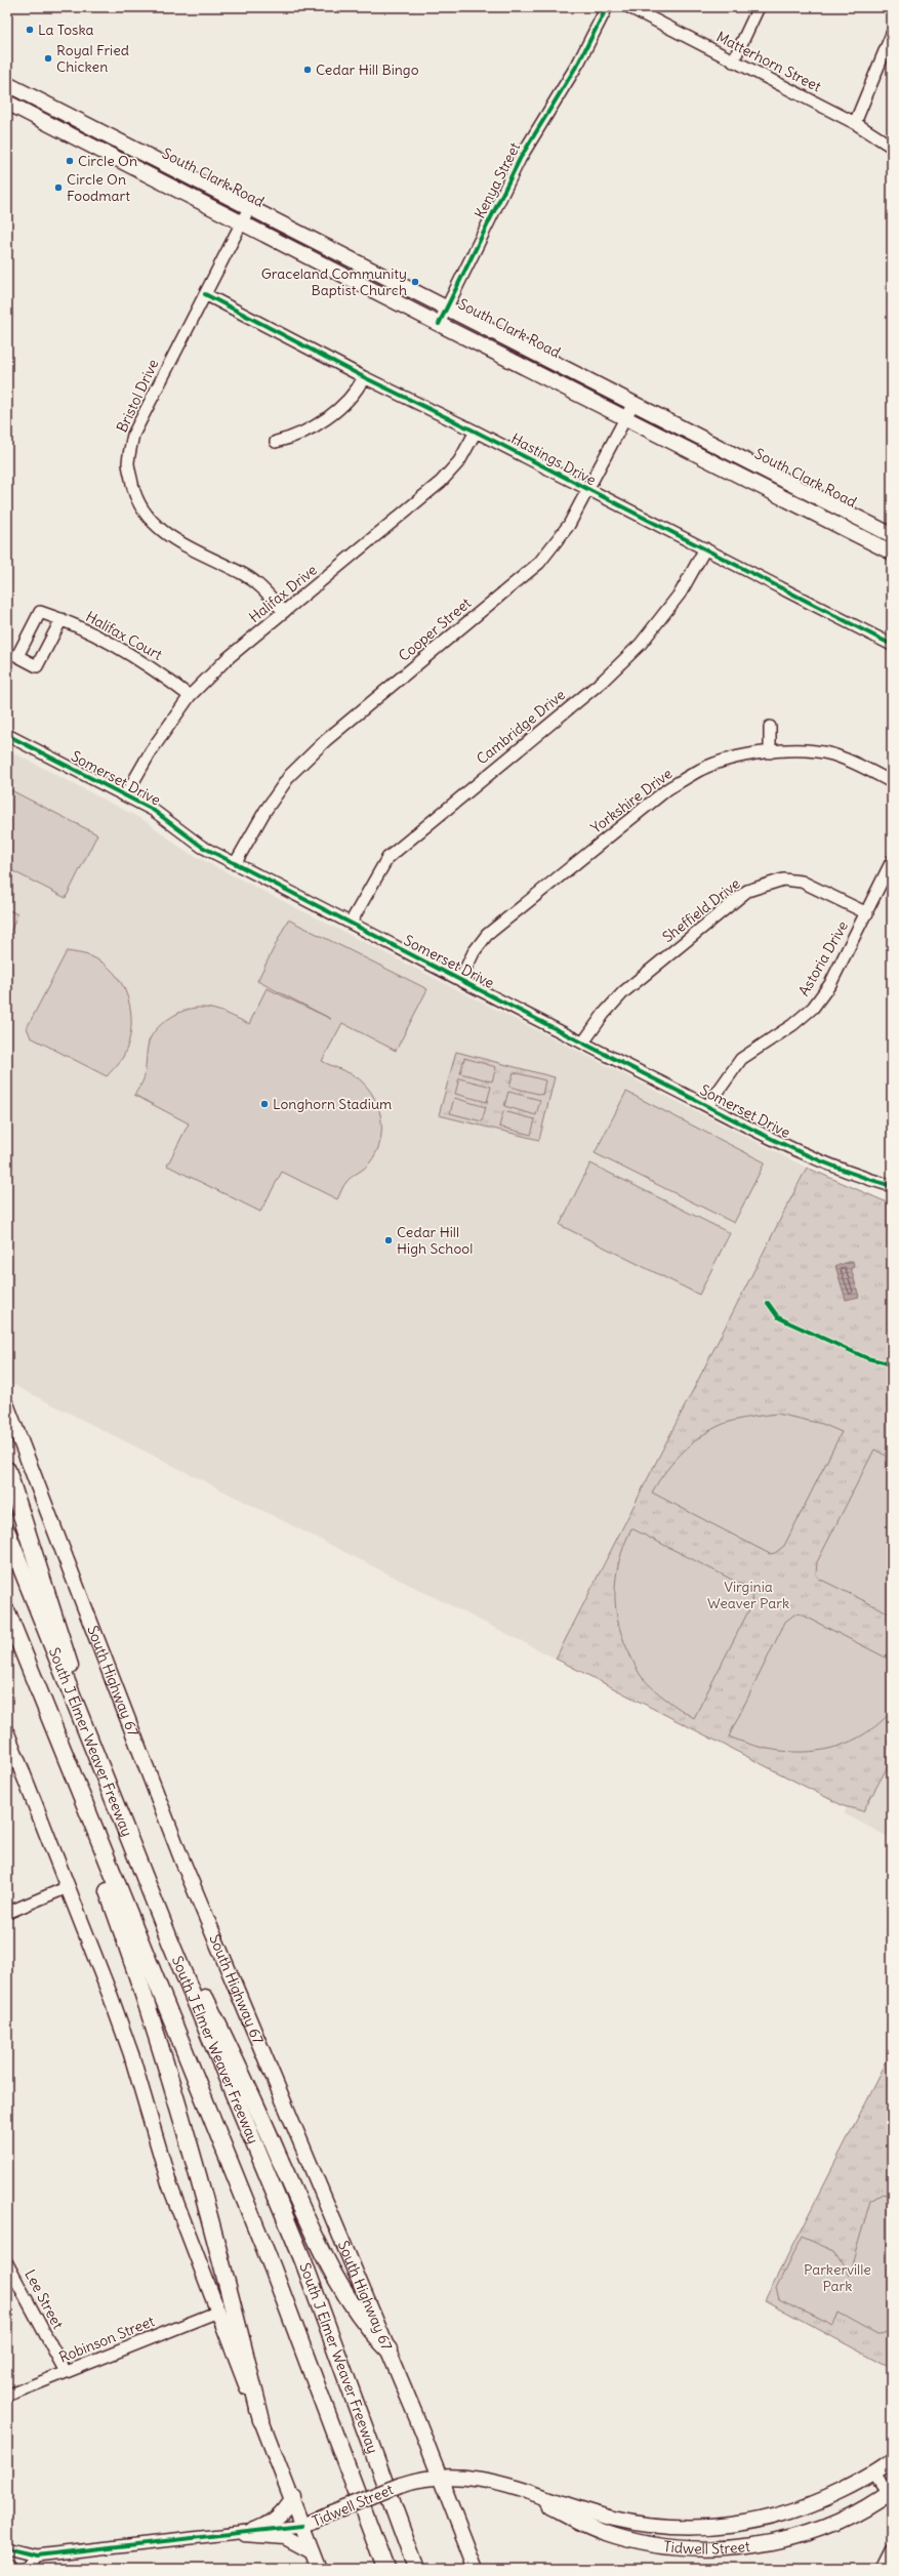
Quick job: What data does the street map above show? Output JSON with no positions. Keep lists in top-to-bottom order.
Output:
{
  "streets": {
    "highway": ["South J Elmer Weaver Freeway"],
    "main road": ["South Clark Road", "South Highway 67", "Tidwell Street"],
    "street": [
      "Matterhorn Street",
      "Kenya Street",
      "Bristol Drive",
      "Hastings Drive",
      "Halifax Drive",
      "Cooper Street",
      "Halifax Court",
      "Cambridge Drive",
      "Somerset Drive",
      "Yorkshire Drive",
      "Sheffield Drive",
      "Astoria Drive",
      "Lee Street",
      "Robinson Street"
    ]
  },
  "crossings": [
    ["South Clark Road", "Kenya Street"],
    ["South Clark Road", "Bristol Drive"],
    ["South Clark Road", "Cooper Street"],
    ["Bristol Drive", "Hastings Drive"],
    ["Bristol Drive", "Halifax Drive"],
    ["Hastings Drive", "Halifax Drive"],
    ["Hastings Drive", "Cooper Street"],
    ["Hastings Drive", "Cambridge Drive"],
    ["Halifax Drive", "Halifax Court"],
    ["Halifax Drive", "Somerset Drive"],
    ["Cooper Street", "Somerset Drive"],
    ["Cambridge Drive", "Somerset Drive"],
    ["Somerset Drive", "Yorkshire Drive"],
    ["Somerset Drive", "Sheffield Drive"],
    ["Somerset Drive", "Astoria Drive"],
    ["Sheffield Drive", "Astoria Drive"],
    ["South Highway 67", "Tidwell Street"],
    ["Lee Street", "Robinson Street"]
  ],
  "parks": ["Virginia Weaver Park", "Parkerville Park"],
  "places": [
    "La Toska",
    "Royal Fried Chicken",
    "Cedar Hill Bingo",
    "Circle On",
    "Circle On Foodmart",
    "Graceland Community Baptist Church",
    "Longhorn Stadium",
    "Cedar Hill High School"
  ]
}
